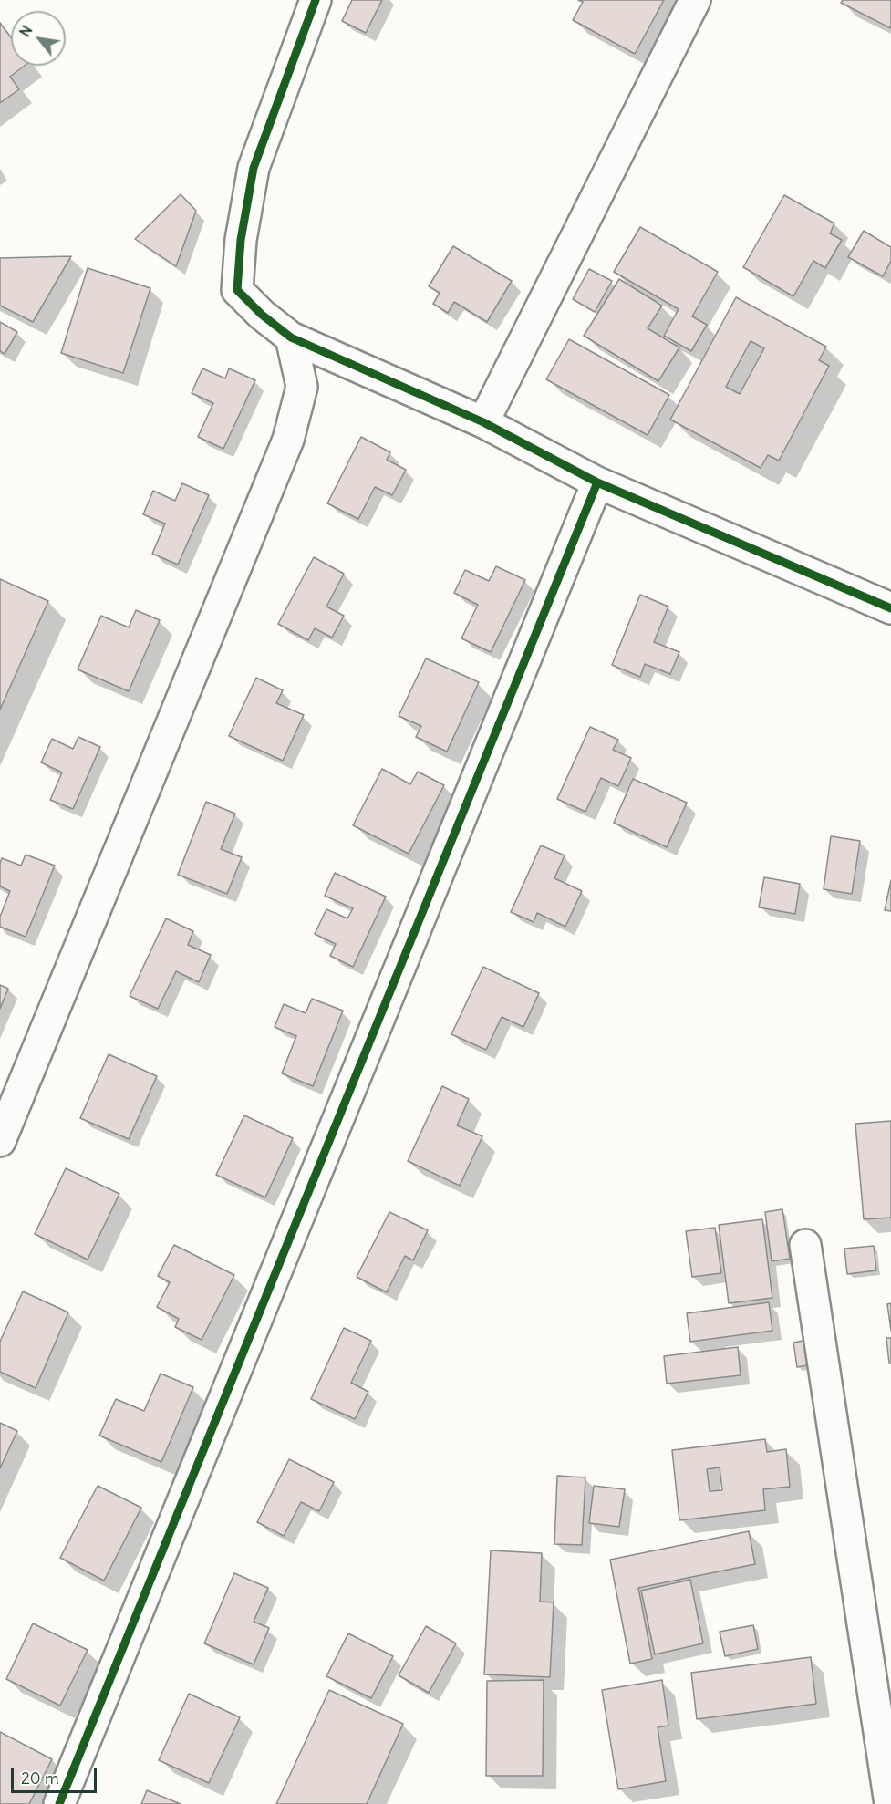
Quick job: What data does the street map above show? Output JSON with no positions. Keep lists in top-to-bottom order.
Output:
{
  "scale_bar": "20 m",
  "north": "top left"
}
